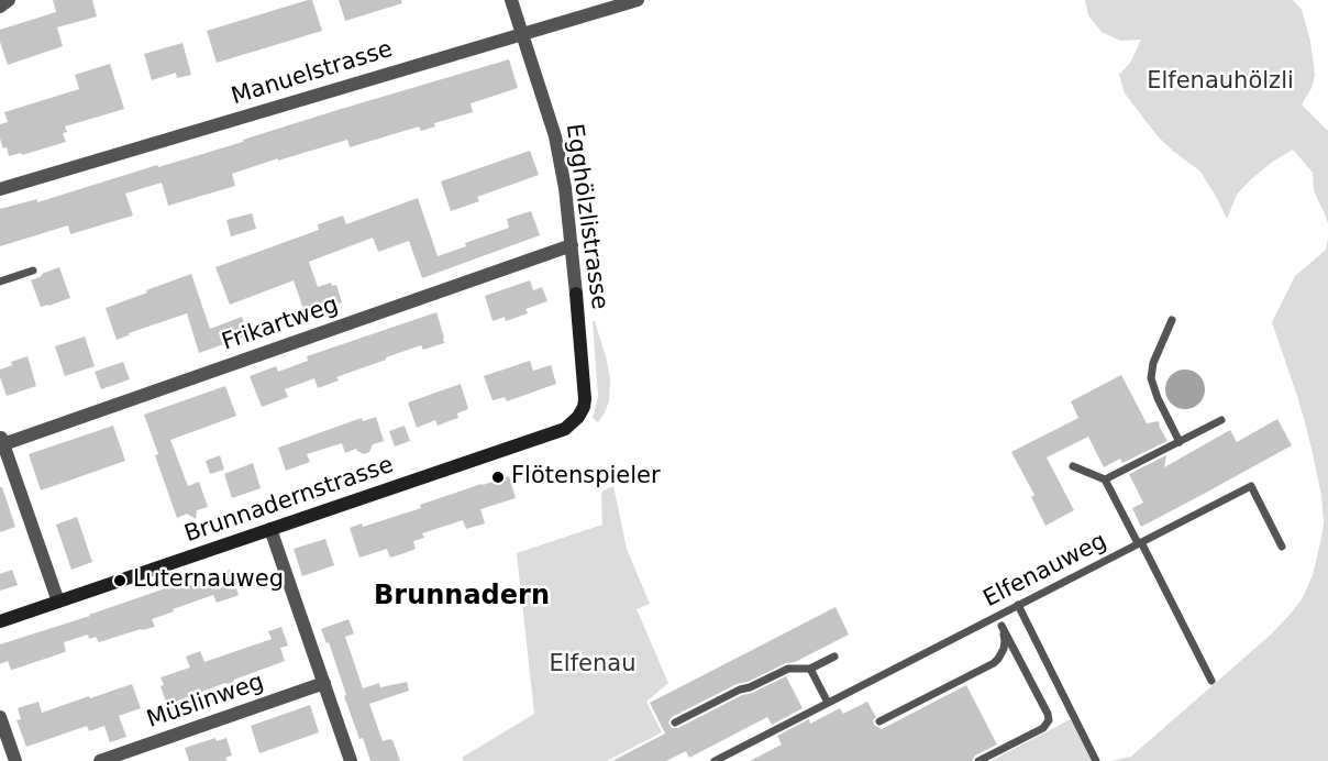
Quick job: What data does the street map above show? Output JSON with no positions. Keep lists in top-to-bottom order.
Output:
{
  "streets": {
    "street": [
      "Manuelstrasse",
      "Egghölzlistrasse",
      "Frikartweg",
      "Brunnadernstrasse",
      "Müslinweg"
    ],
    "lane": ["Elfenauweg"]
  },
  "crossings": [
    ["Manuelstrasse", "Egghölzlistrasse"],
    ["Egghölzlistrasse", "Frikartweg"],
    ["Egghölzlistrasse", "Brunnadernstrasse"]
  ],
  "districts": ["Brunnadern"],
  "parks": ["Elfenauhölzli", "Elfenau"],
  "places": ["Flötenspieler", "Luternauweg"]
}
